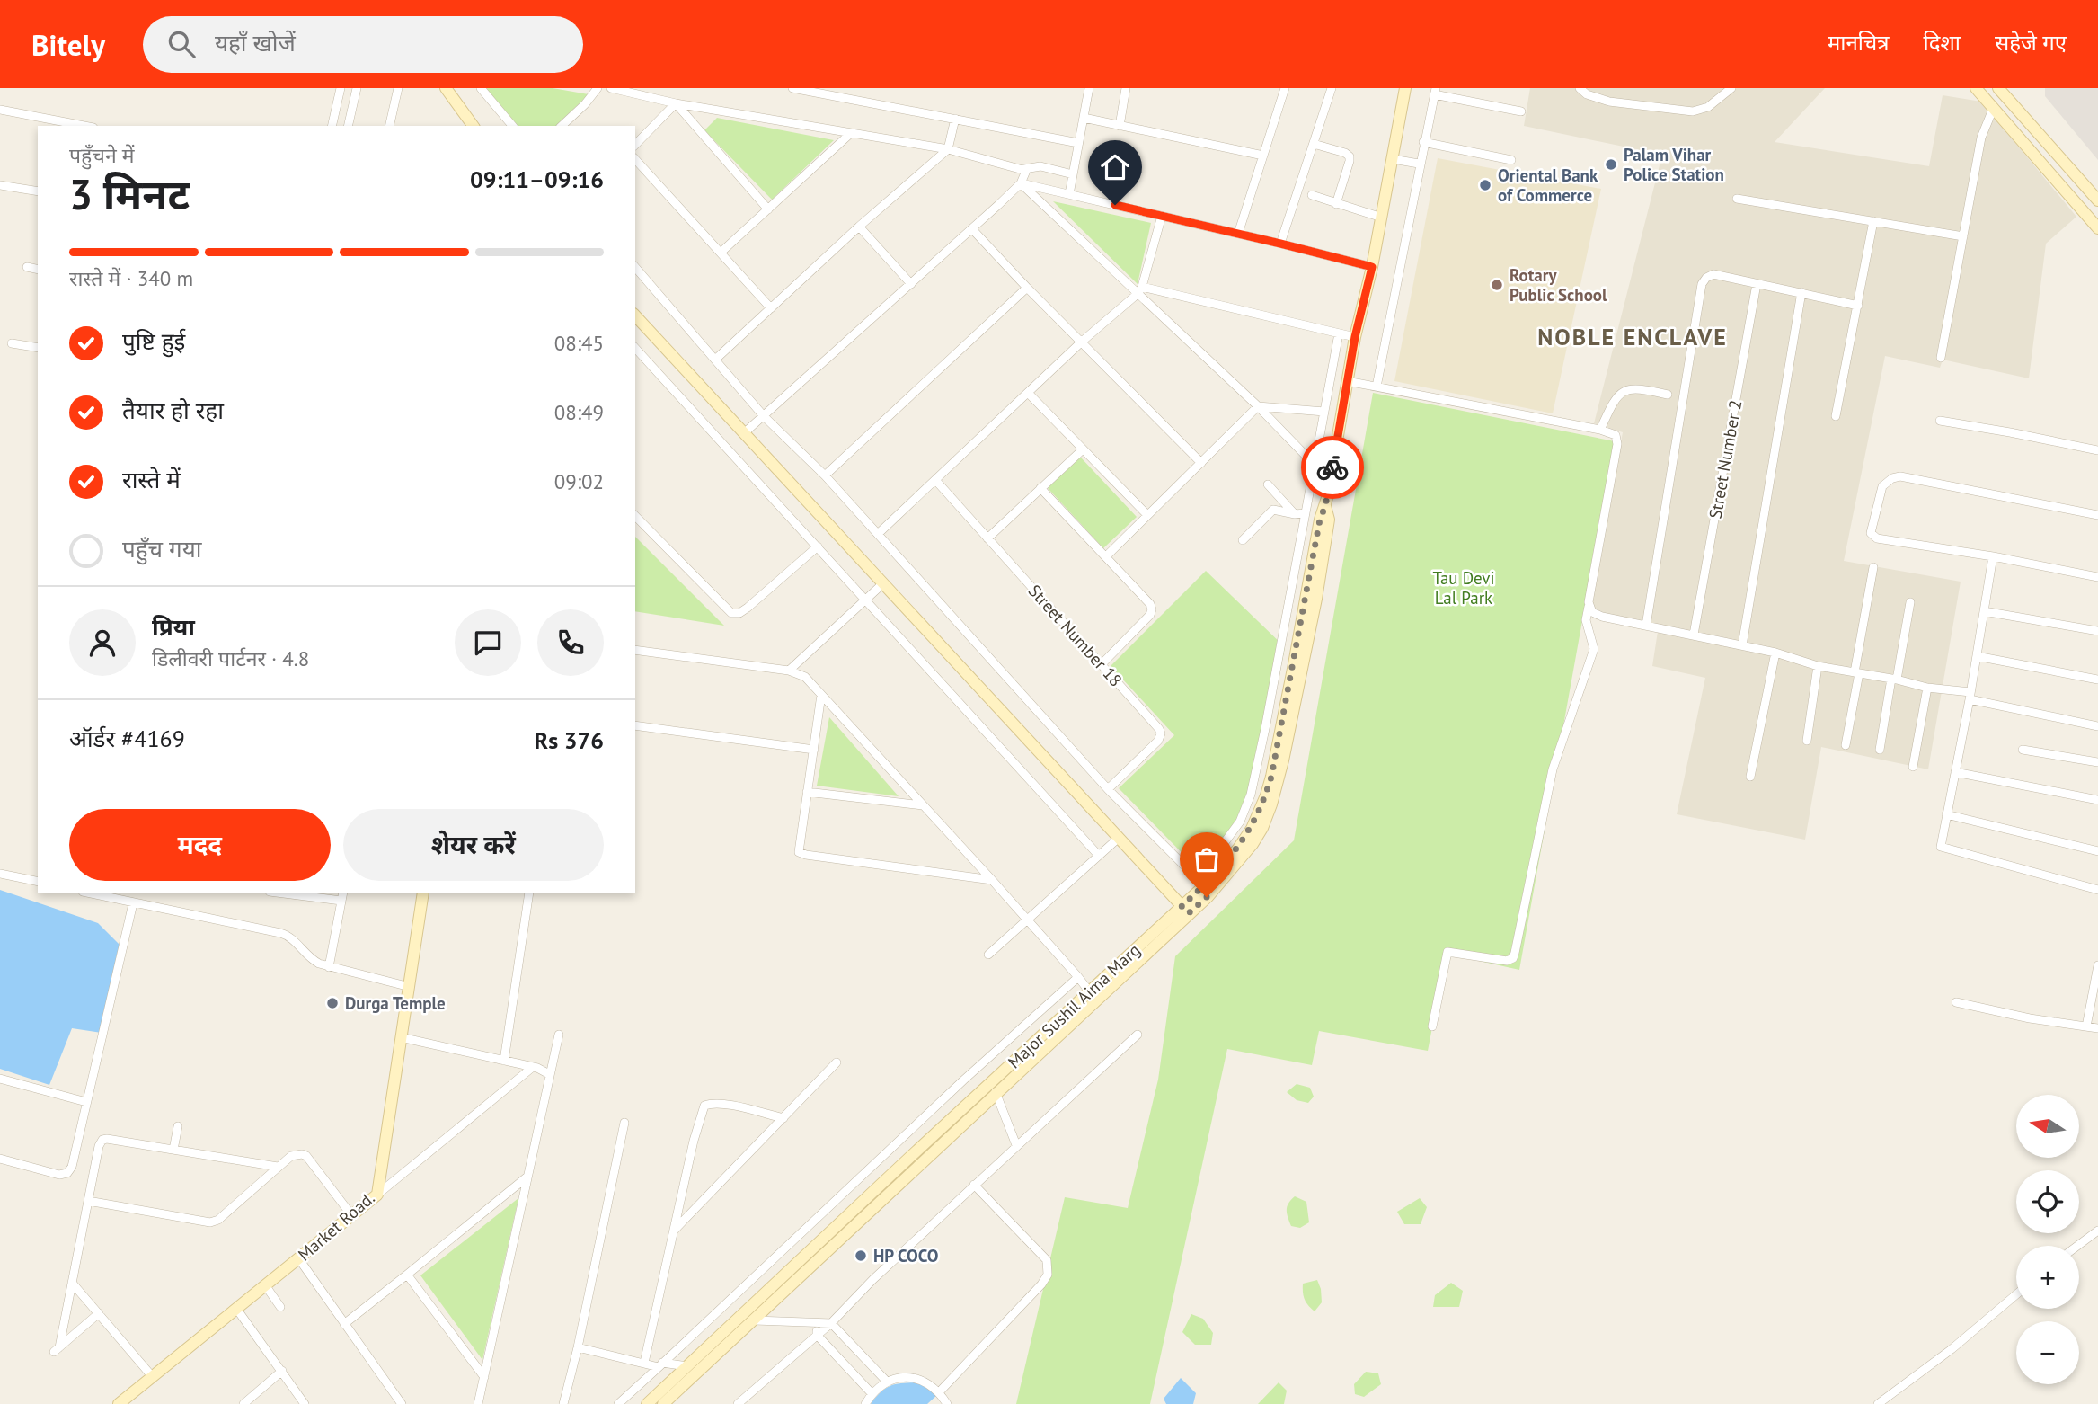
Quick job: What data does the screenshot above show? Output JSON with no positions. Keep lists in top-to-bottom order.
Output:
{
  "streets": {
    "street": [
      "Street Number 2",
      "Street Number 18",
      "Major Sushil Aima Marg",
      "Market Road."
    ]
  },
  "districts": ["NOBLE ENCLAVE"],
  "parks": ["Tau Devi Lal Park"],
  "places": [
    "Palam Vihar Police Station",
    "Oriental Bank of Commerce",
    "Rotary Public School",
    "Durga Temple",
    "HP COCO"
  ],
  "north": "left",
  "page": {
    "header": "Bitely",
    "search": "यहाँ खोजें",
    "nav": ["मानचित्र", "दिशा", "सहेजे गए"],
    "heading": ["3 मिनट", "पहुँचने में", "09:11–09:16"],
    "panel": [
      "प्रिया",
      "डिलीवरी पार्टनर · 4.8",
      "ऑर्डर #4169",
      "Rs 376"
    ],
    "bar": "रास्ते में · 340 m",
    "list": [
      ["पुष्टि हुई", "08:45"],
      ["तैयार हो रहा", "08:49"],
      ["रास्ते में", "09:02"],
      "पहुँच गया"
    ],
    "buttons": ["मदद", "शेयर करें"],
    "map_buttons": ["+", "−"]
  }
}
